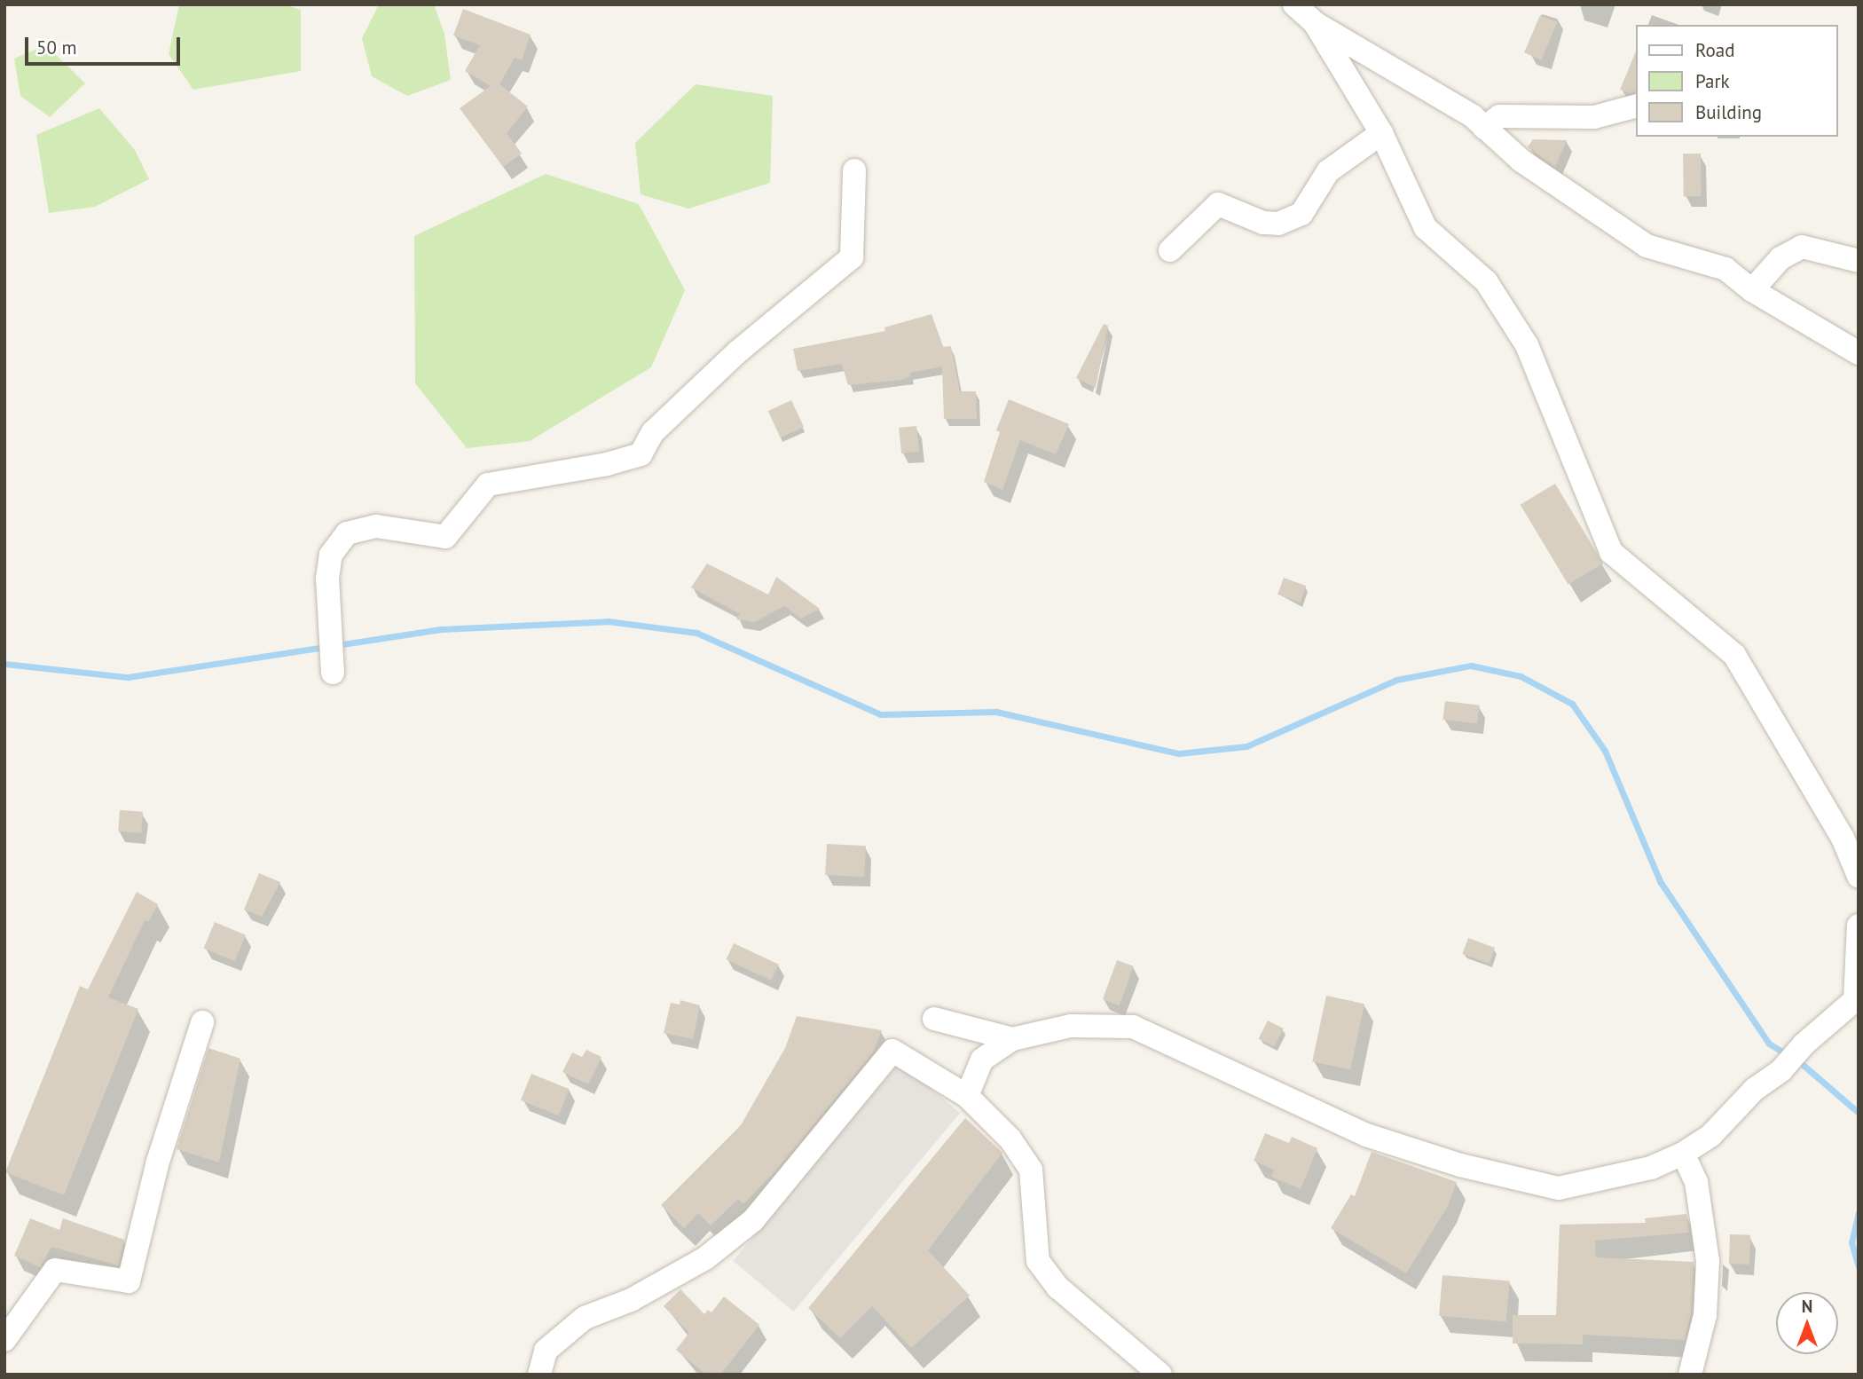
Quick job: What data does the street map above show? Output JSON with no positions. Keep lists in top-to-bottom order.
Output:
{
  "legend": ["Road", "Park", "Building"],
  "scale_bar": "50 m",
  "north": "top"
}
